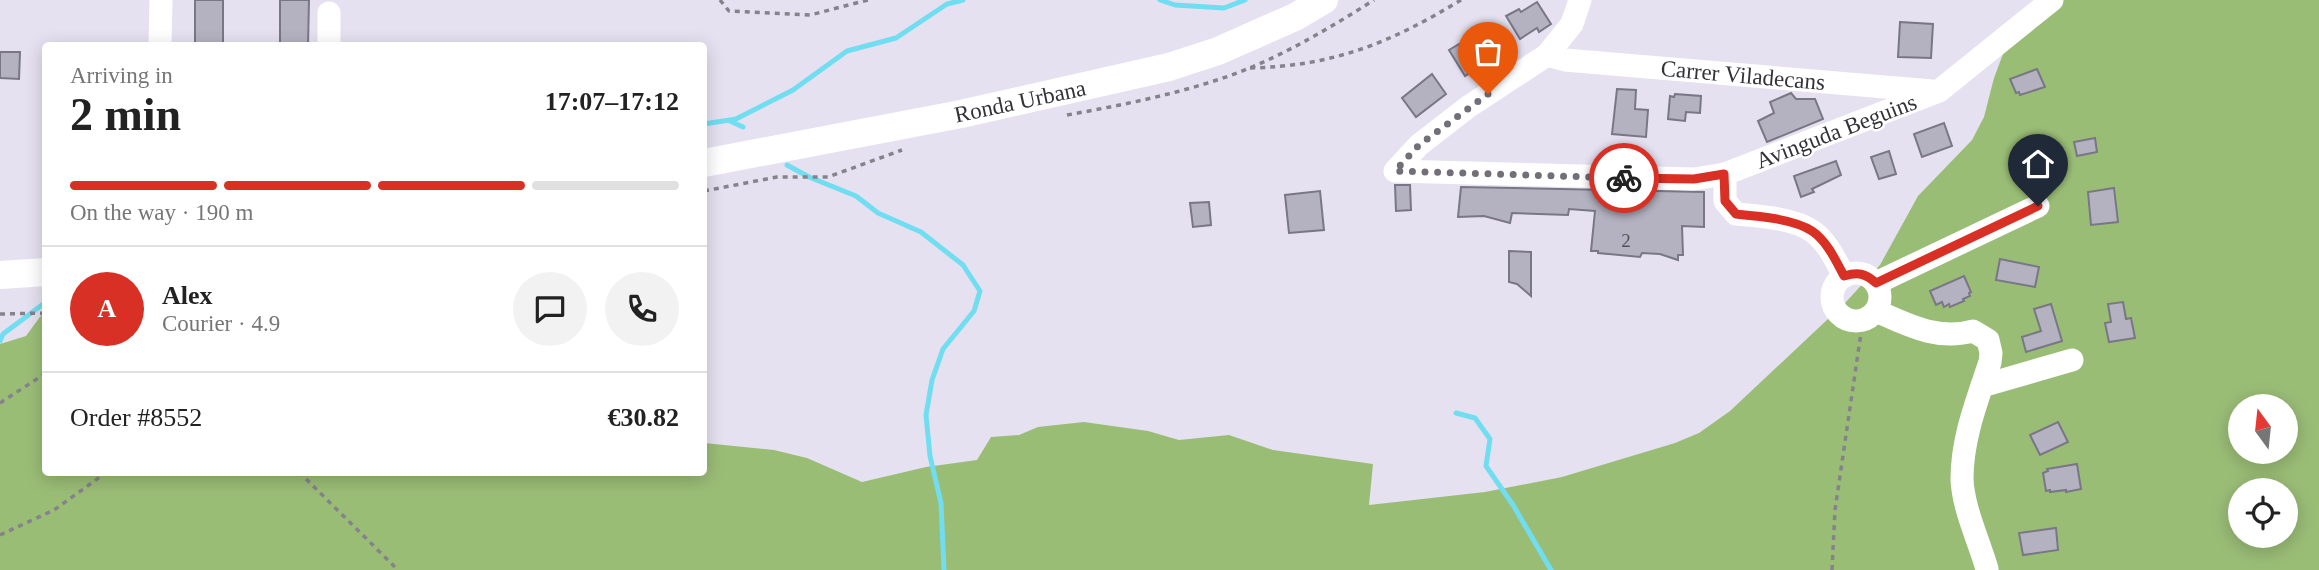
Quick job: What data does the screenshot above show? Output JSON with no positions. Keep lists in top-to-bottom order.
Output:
{
  "streets": {
    "main road": ["Ronda Urbana"],
    "street": ["Carrer Viladecans", "Avinguda Beguins"]
  },
  "crossings": [
    ["Carrer Viladecans", "Avinguda Beguins"]
  ],
  "house_numbers": ["2"],
  "north": "top",
  "page": {
    "heading": ["2 min", "Arriving in", "17:07–17:12"],
    "panel": [
      "Alex",
      "Courier · 4.9",
      "Order #8552",
      "€30.82"
    ],
    "bar": "On the way · 190 m",
    "round": "A"
  }
}
